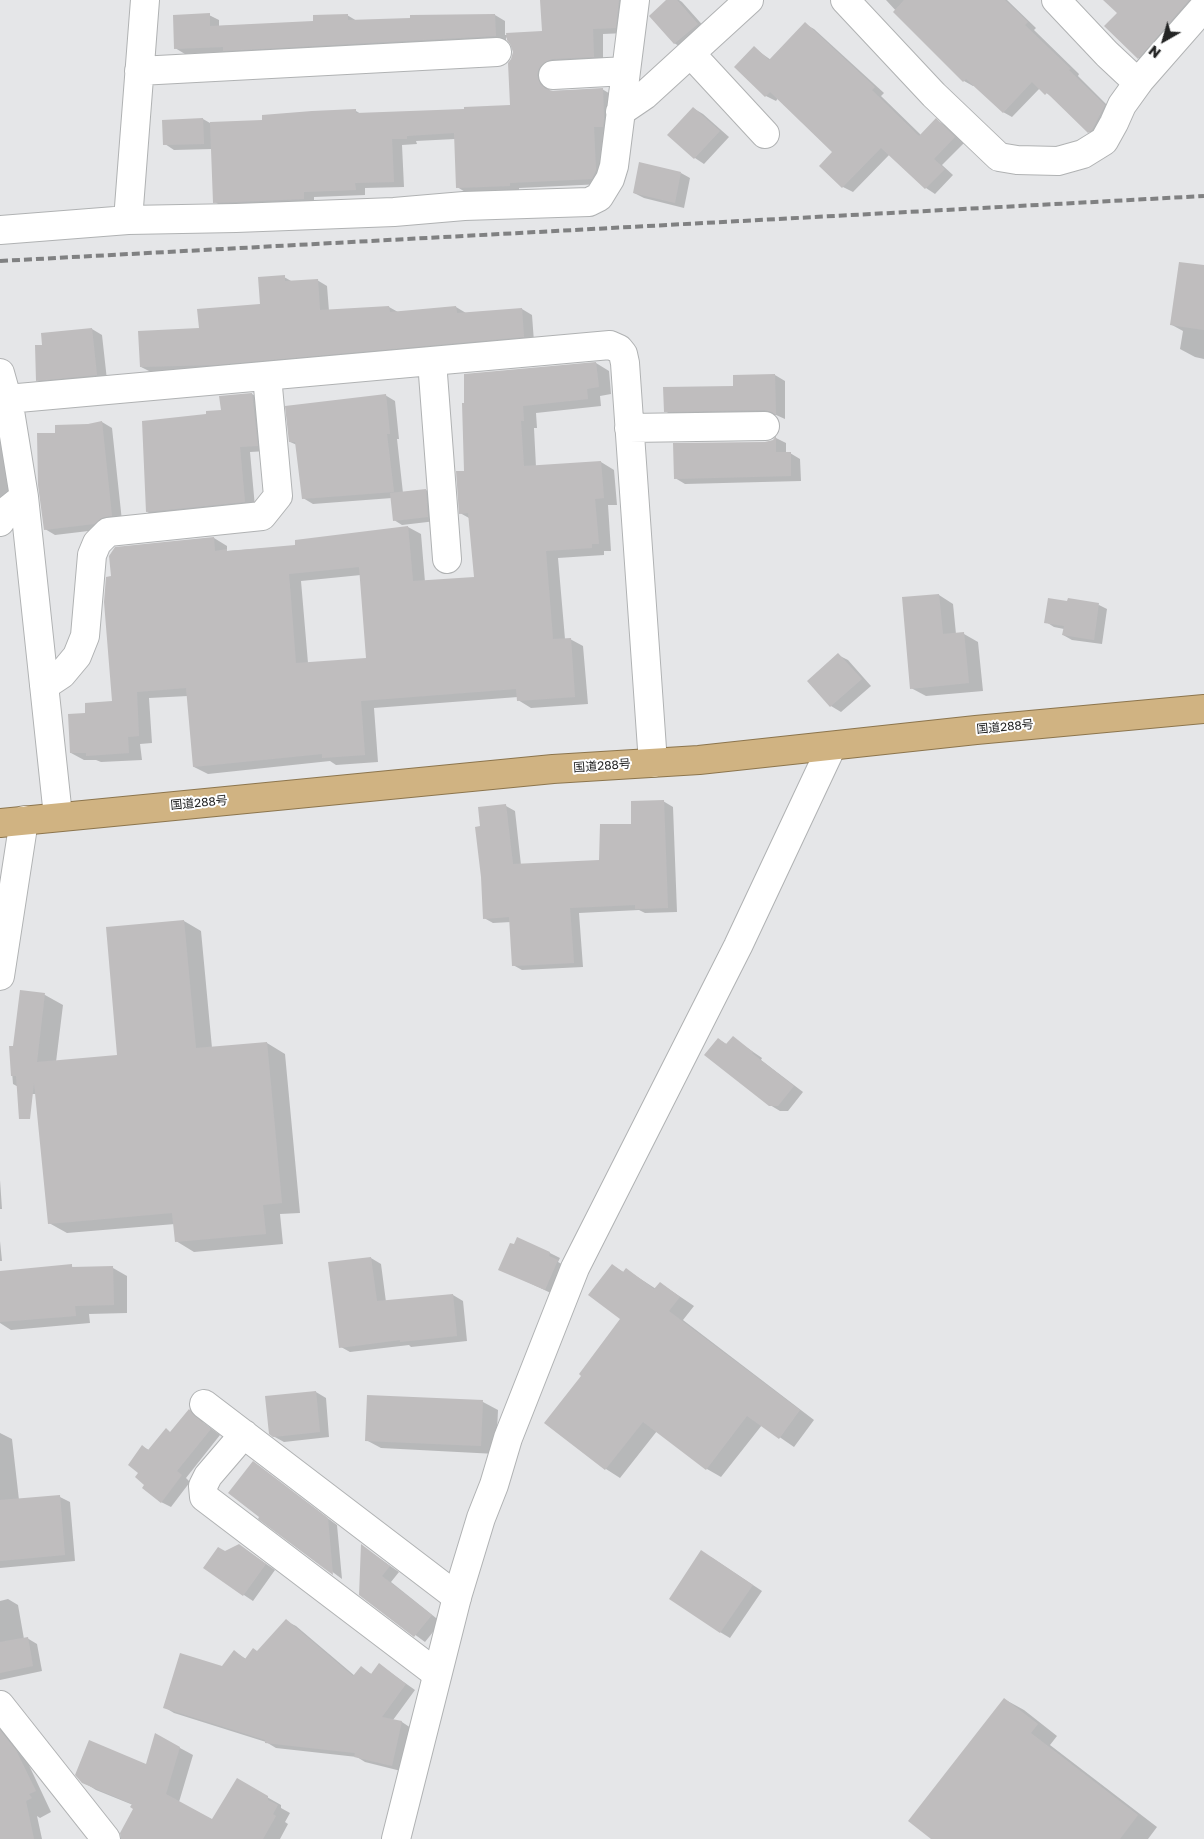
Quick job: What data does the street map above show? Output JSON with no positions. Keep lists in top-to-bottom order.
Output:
{
  "streets": {
    "highway": ["国道288号"]
  },
  "north": "bottom left"
}
